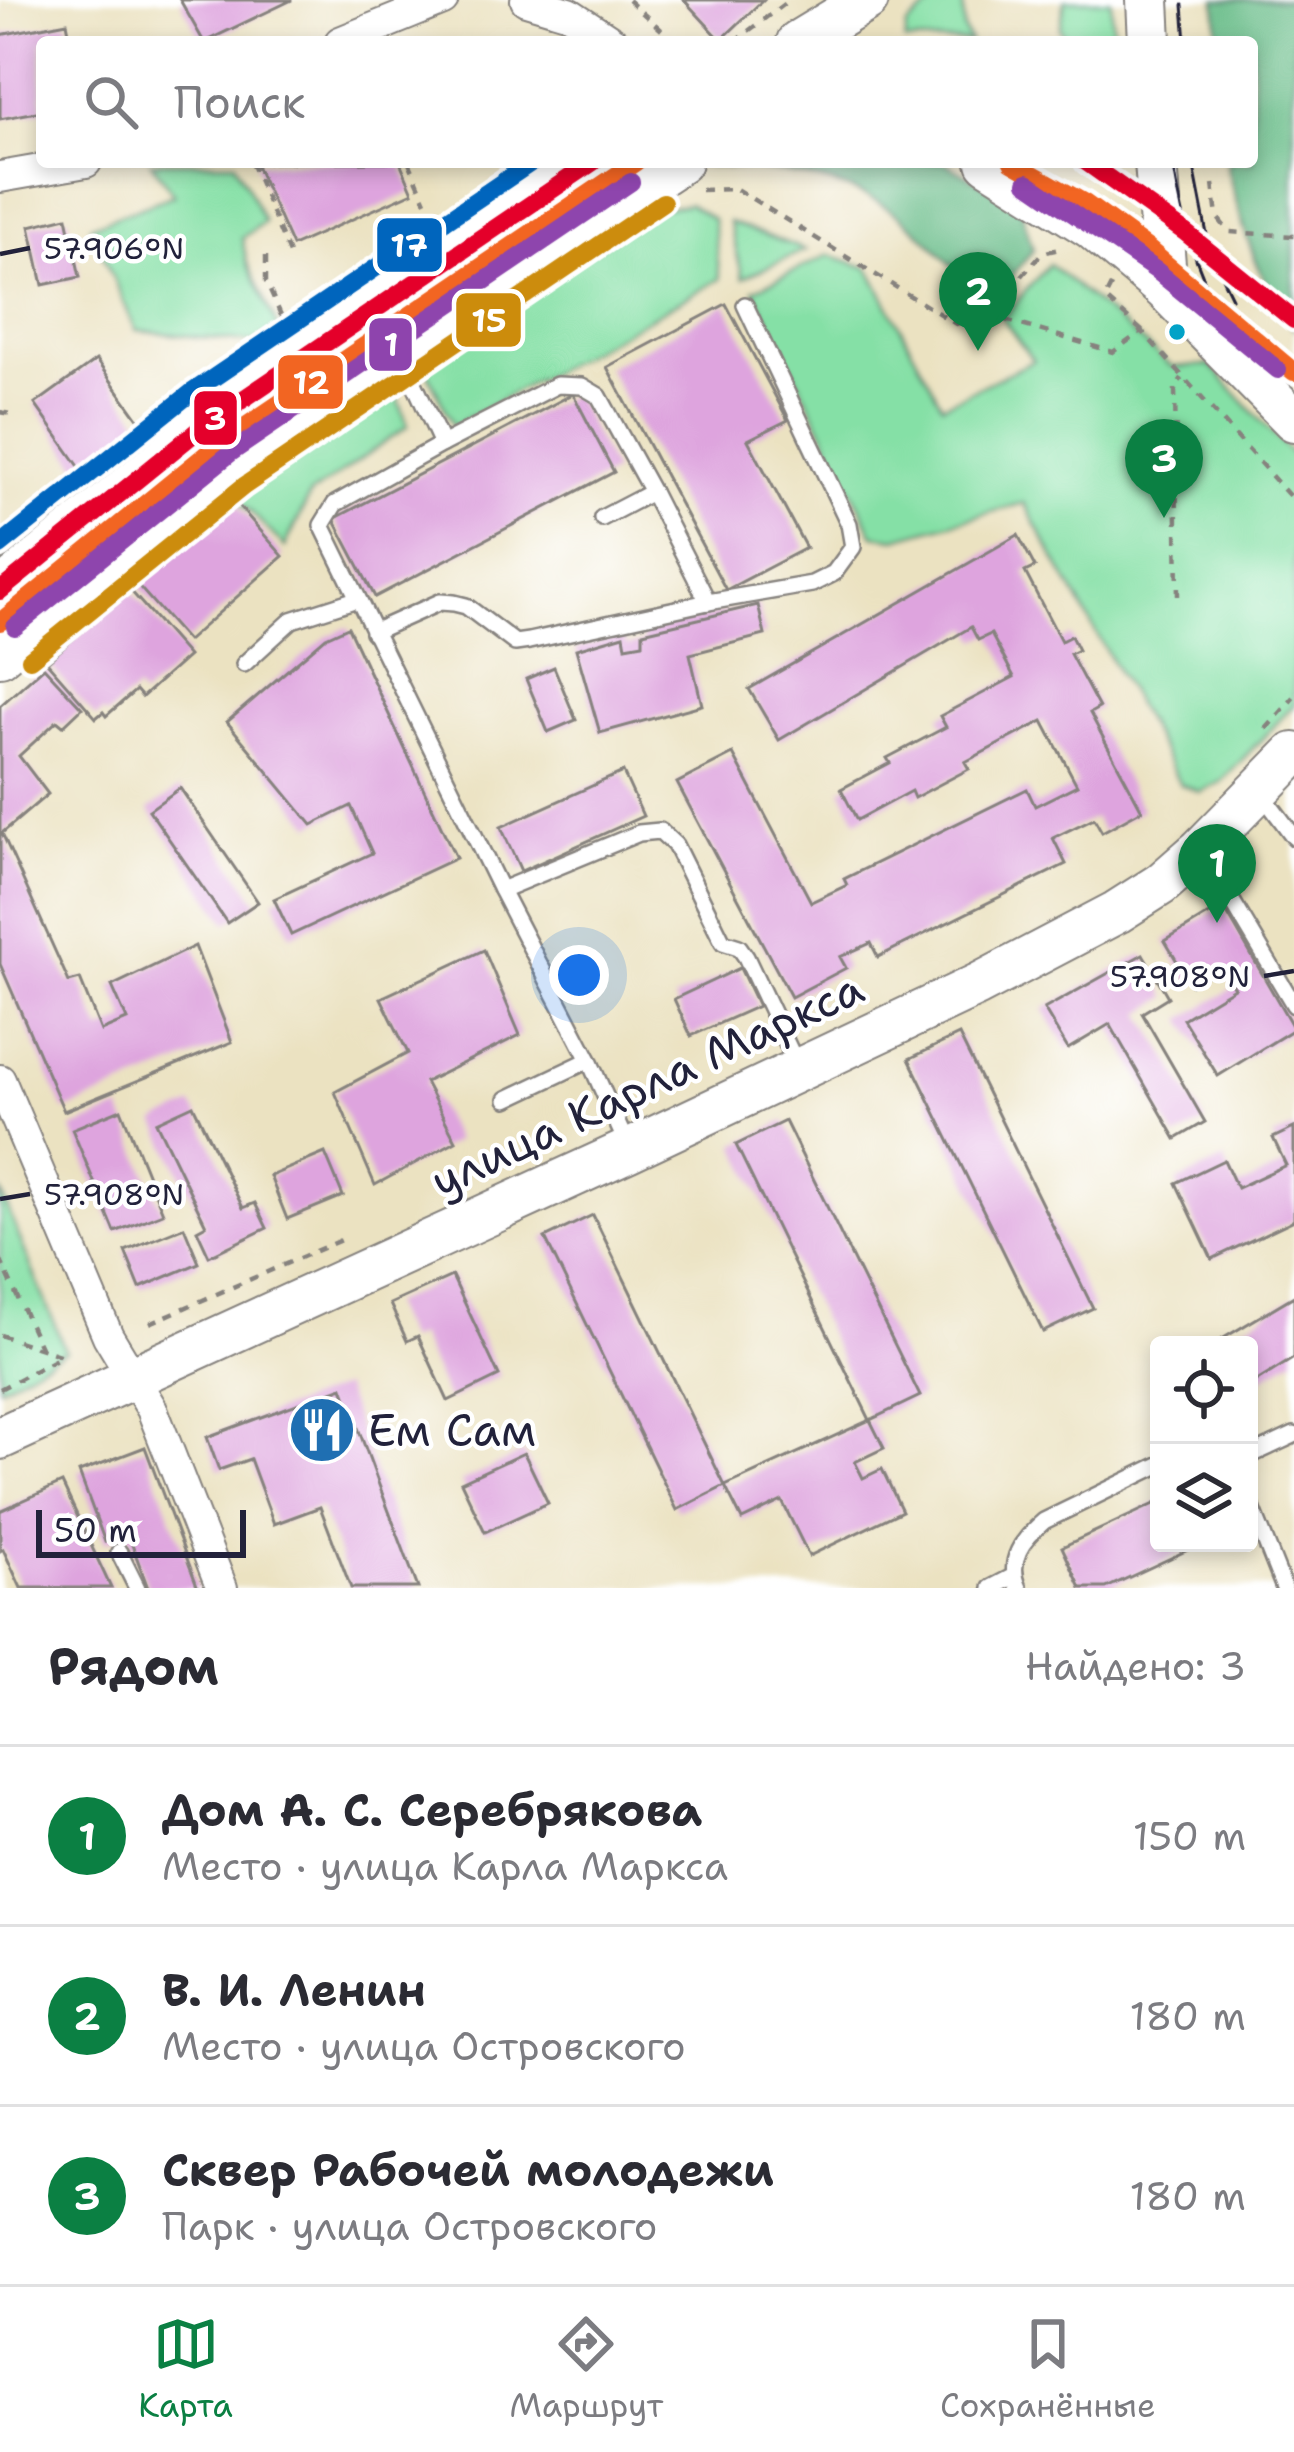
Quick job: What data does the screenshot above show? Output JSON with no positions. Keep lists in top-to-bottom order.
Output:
{
  "streets": {
    "main road": ["улица Карла Маркса"]
  },
  "places": {
    "restaurant": ["Ем Сам"]
  },
  "lines": [
    "transit line 12",
    "tram line 3",
    "transit line 17",
    "transit line 1",
    "transit line 15"
  ],
  "scale_bar": "50 m",
  "page": {
    "search": "Поиск",
    "pins": ["2", "3", "1"],
    "scale": "50 m",
    "heading": ["Рядом", "Найдено: 3"],
    "list": [
      {
        "mark": "1",
        "name": "Дом А. С. Серебрякова",
        "note": "Место · улица Карла Маркса",
        "value": "150 m"
      },
      {
        "mark": "2",
        "name": "В. И. Ленин",
        "note": "Место · улица Островского",
        "value": "180 m"
      },
      {
        "mark": "3",
        "name": "Сквер Рабочей молодежи",
        "note": "Парк · улица Островского",
        "value": "180 m"
      }
    ],
    "nav": ["Карта", "Маршрут", "Сохранённые"]
  },
  "coordinates": ["57.906°N", "57.908°N"]
}
